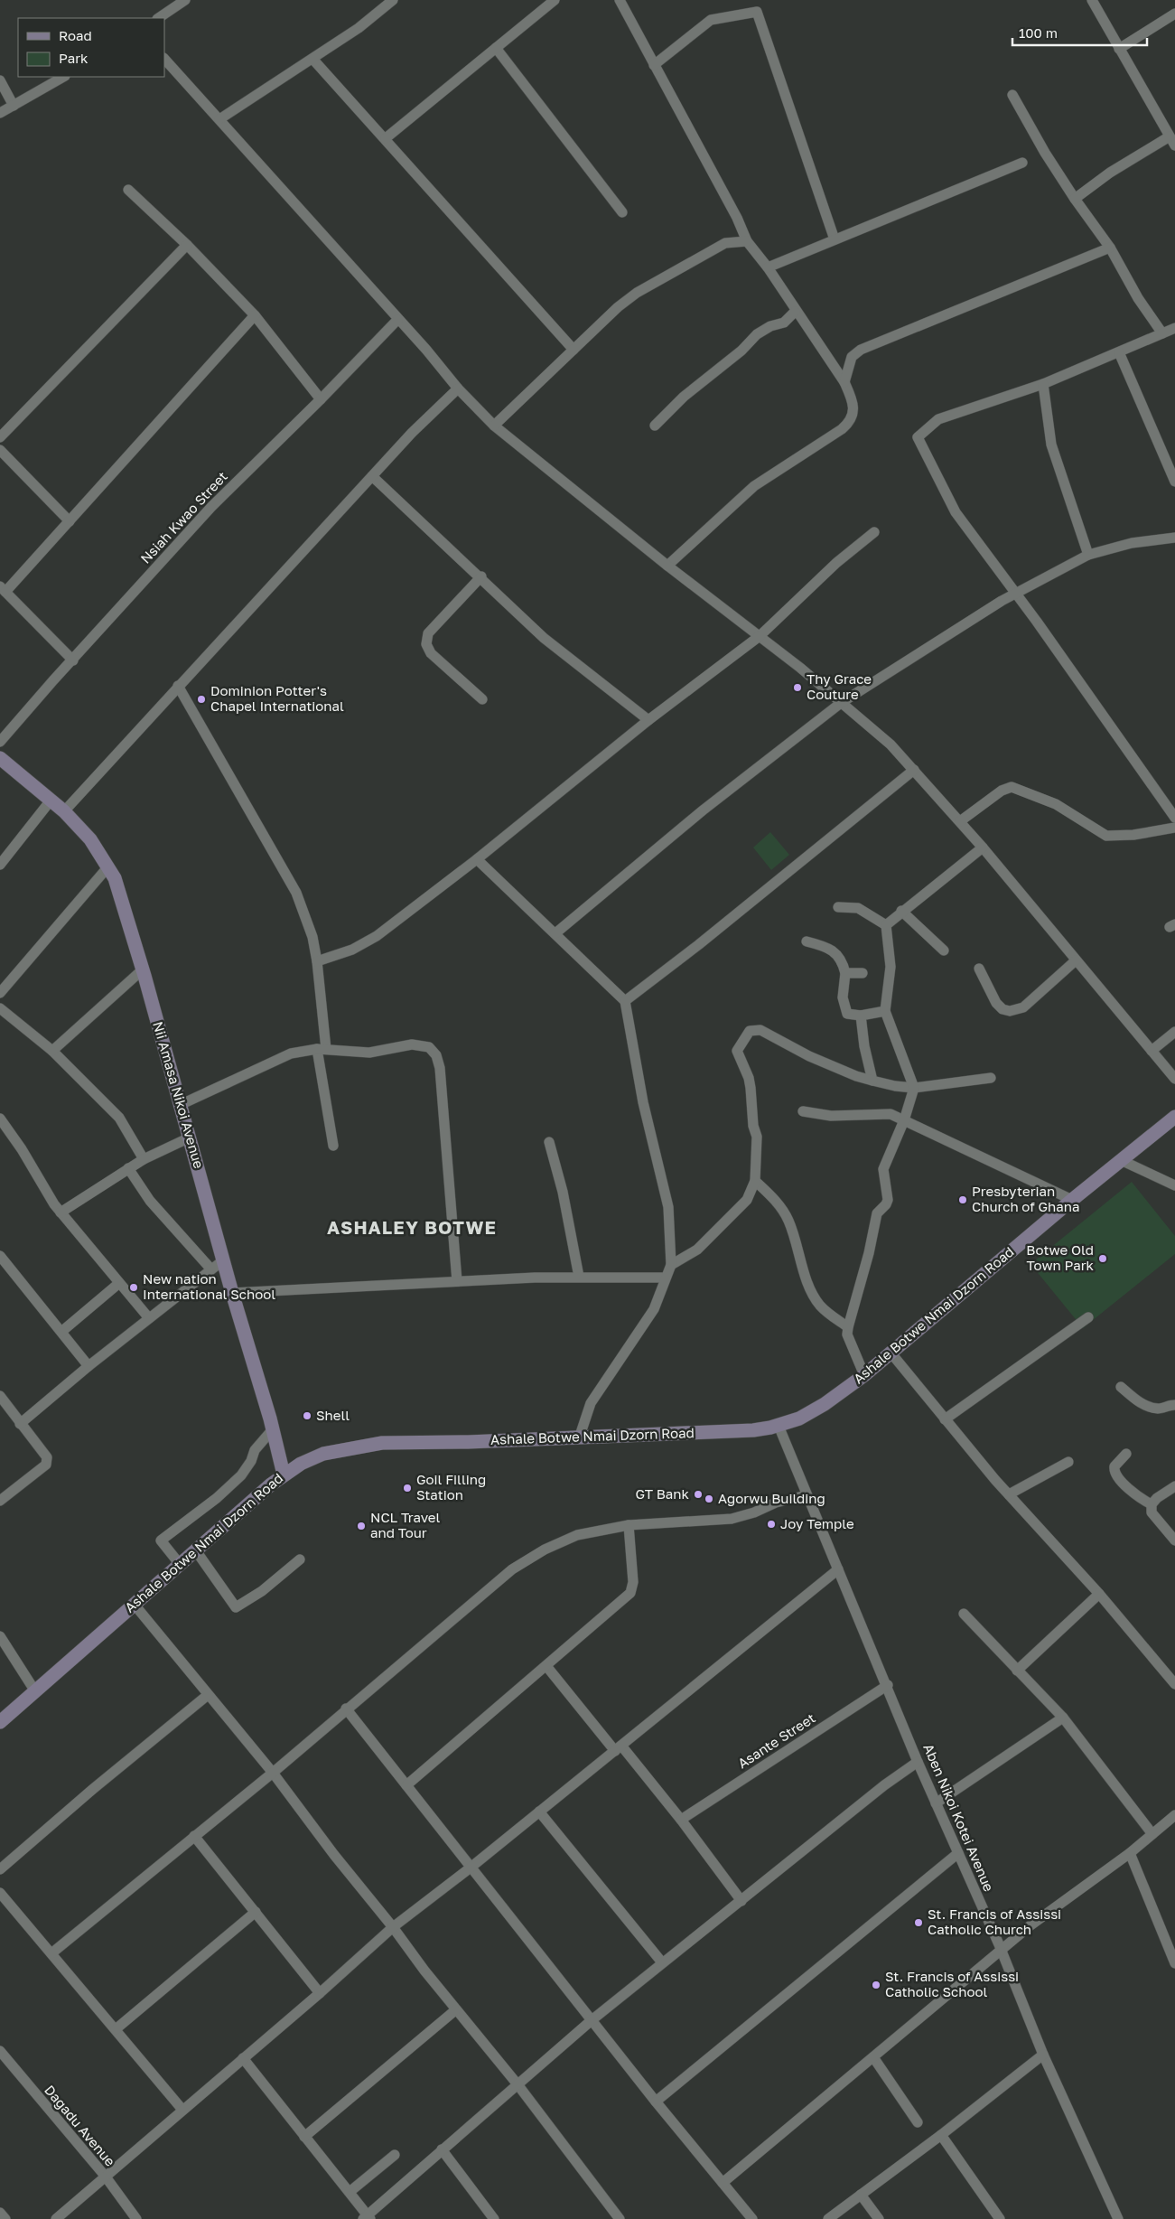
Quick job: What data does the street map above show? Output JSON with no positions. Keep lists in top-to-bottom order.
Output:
{
  "streets": {
    "main road": ["Nii Amasa Nikoi Avenue", "Ashale Botwe Nmai Dzorn Road"],
    "street": [
      "Nsiah Kwao Street",
      "Asante Street",
      "Aben Nikoi Kotei Avenue",
      "Dagadu Avenue"
    ]
  },
  "crossings": [
    ["Nii Amasa Nikoi Avenue", "Ashale Botwe Nmai Dzorn Road"],
    ["Ashale Botwe Nmai Dzorn Road", "Aben Nikoi Kotei Avenue"],
    ["Asante Street", "Aben Nikoi Kotei Avenue"]
  ],
  "districts": ["ASHALEY BOTWE"],
  "places": [
    "Thy Grace Couture",
    "Dominion Potter's Chapel International",
    "Presbyterian Church of Ghana",
    "Botwe Old Town Park",
    "New nation International School",
    "Shell",
    "Goil Filling Station",
    "GT Bank",
    "Agorwu Building",
    "Joy Temple",
    "NCL Travel and Tour",
    "St. Francis of Assissi Catholic Church",
    "St. Francis of Assissi Catholic School"
  ],
  "legend": ["Road", "Park"],
  "scale_bar": "100 m"
}
